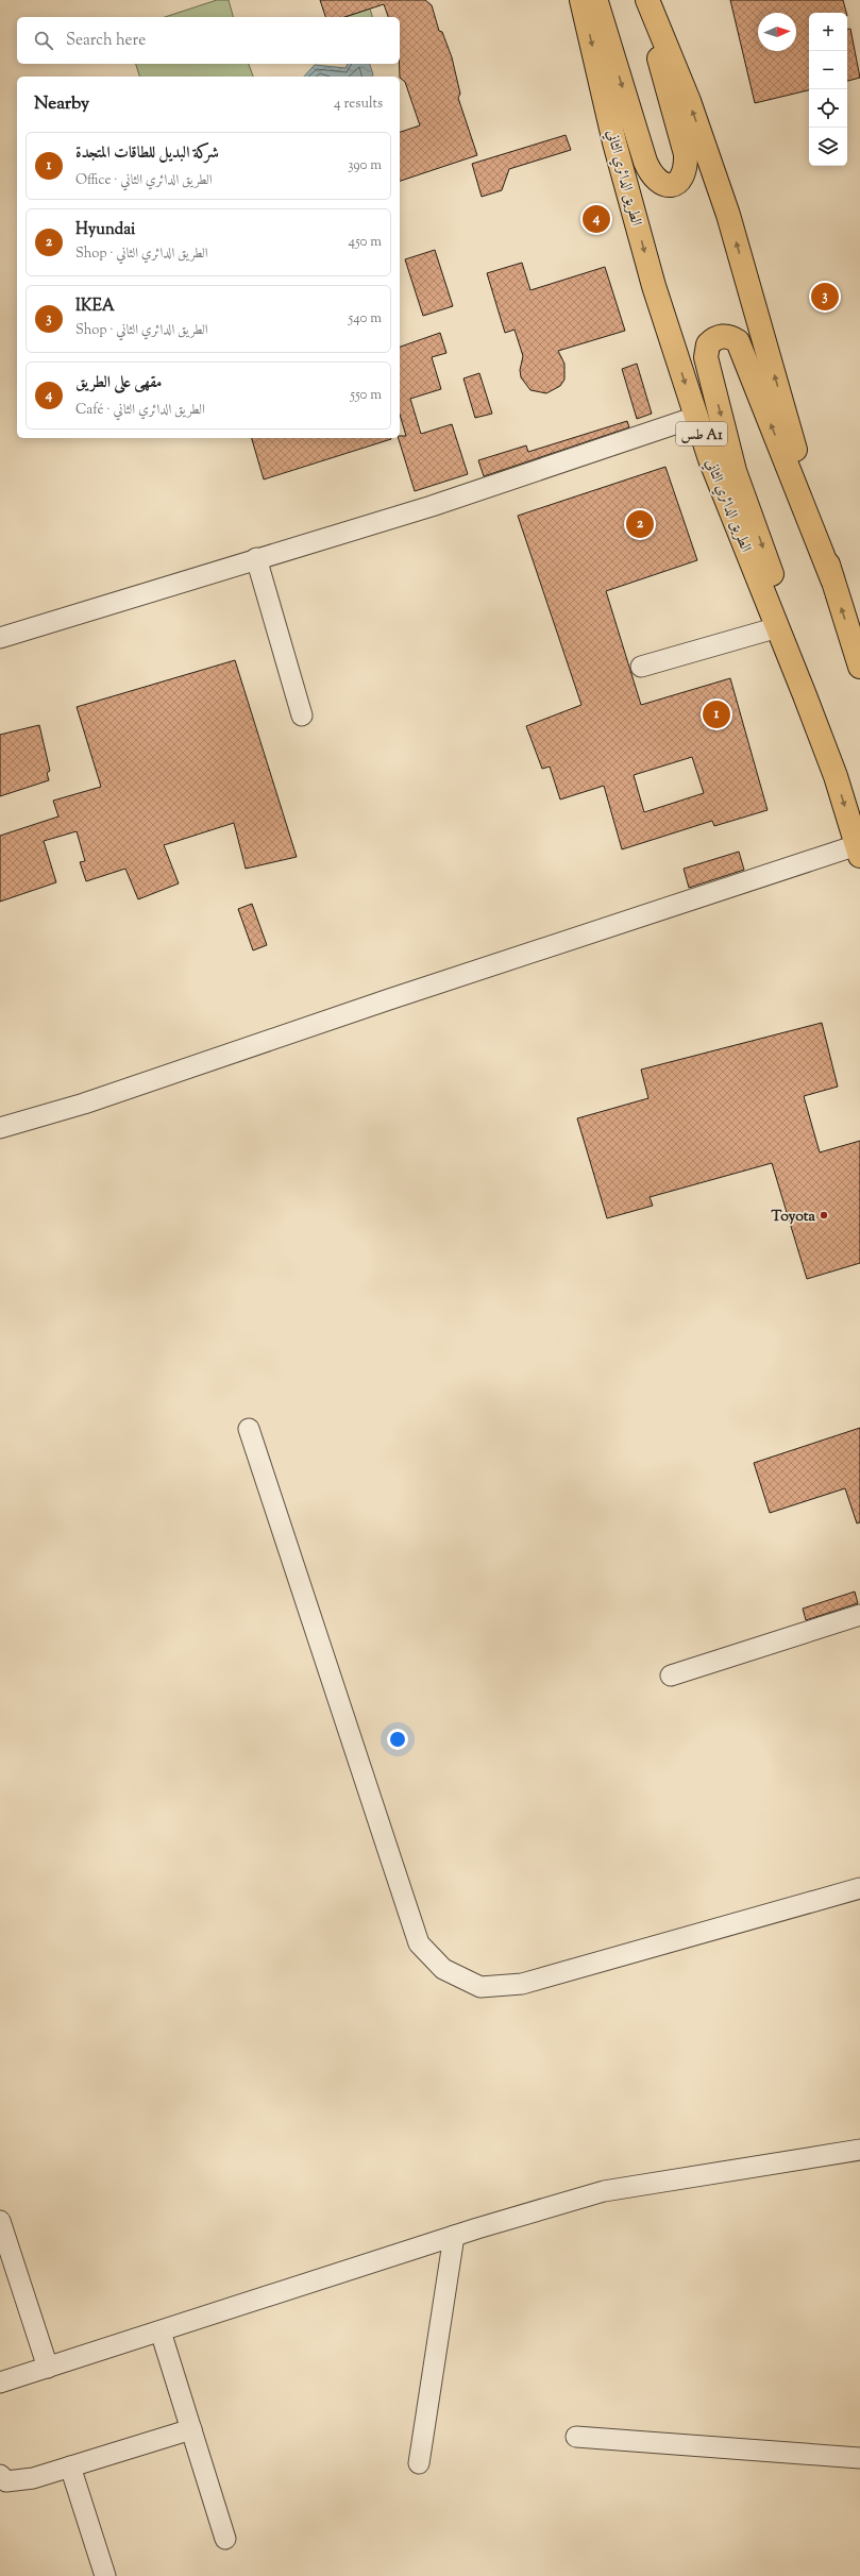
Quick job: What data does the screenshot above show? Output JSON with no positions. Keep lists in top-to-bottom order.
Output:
{
  "streets": {
    "highway": ["الطريق الدائري الثاني", "طس A1"]
  },
  "places": ["Toyota"],
  "north": "right",
  "page": {
    "map_buttons": ["+", "−"],
    "search": "Search here",
    "heading": ["Nearby", "4 results"],
    "list": [
      {
        "mark": "1",
        "name": "شركة البديل للطاقات المتجدة",
        "note": "Office · الطريق الدائري الثاني",
        "value": "390 m"
      },
      {
        "mark": "2",
        "name": "Hyundai",
        "note": "Shop · الطريق الدائري الثاني",
        "value": "450 m"
      },
      {
        "mark": "3",
        "name": "IKEA",
        "note": "Shop · الطريق الدائري الثاني",
        "value": "540 m"
      },
      {
        "mark": "4",
        "name": "مقهى على الطريق",
        "note": "Café · الطريق الدائري الثاني",
        "value": "550 m"
      }
    ],
    "pins": [
      "4",
      "3",
      "2",
      "1"
    ]
  }
}
